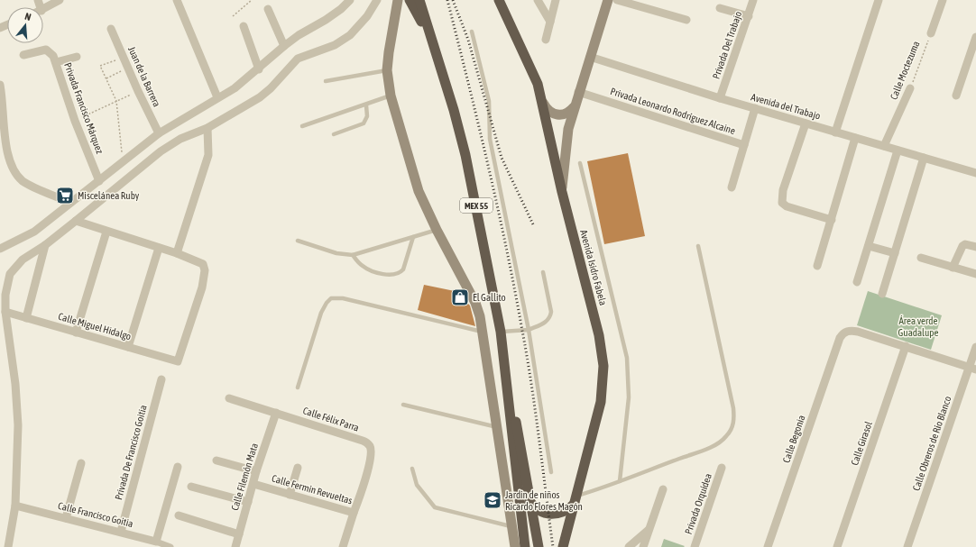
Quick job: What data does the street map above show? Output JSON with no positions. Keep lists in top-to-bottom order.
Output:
{
  "streets": {
    "highway": ["MEX 55", "Avenida Isidro Fabela"],
    "street": [
      "Privada Del Trabajo",
      "Calle Moctezuma",
      "Juan de la Barrera",
      "Avenida del Trabajo",
      "Privada Francisco Márquez",
      "Privada Leonardo Rodríguez Alcaine",
      "Calle Miguel Hidalgo",
      "Calle Félix Parra",
      "Calle Begonia",
      "Calle Girasol",
      "Calle Obreros de Río Blanco",
      "Privada De Francisco Goitia",
      "Calle Filemón Mata",
      "Calle Fermín Revueltas",
      "Privada Orquídea",
      "Calle Francisco Goitia"
    ]
  },
  "crossings": [
    ["Privada Del Trabajo", "Avenida del Trabajo"],
    ["Calle Moctezuma", "Avenida del Trabajo"],
    ["Avenida del Trabajo", "Privada Leonardo Rodríguez Alcaine"],
    ["Calle Félix Parra", "Calle Filemón Mata"],
    ["Calle Félix Parra", "Calle Fermín Revueltas"],
    ["Calle Begonia", "Calle Girasol"],
    ["Privada De Francisco Goitia", "Calle Francisco Goitia"],
    ["Calle Filemón Mata", "Calle Fermín Revueltas"]
  ],
  "parks": ["Área verde Guadalupe"],
  "places": {
    "supermarket": ["Miscelánea Ruby"],
    "shop": ["El Gallito"],
    "school or university": ["Jardin de niños Ricardo Flores Magón"]
  },
  "north": "top"
}
